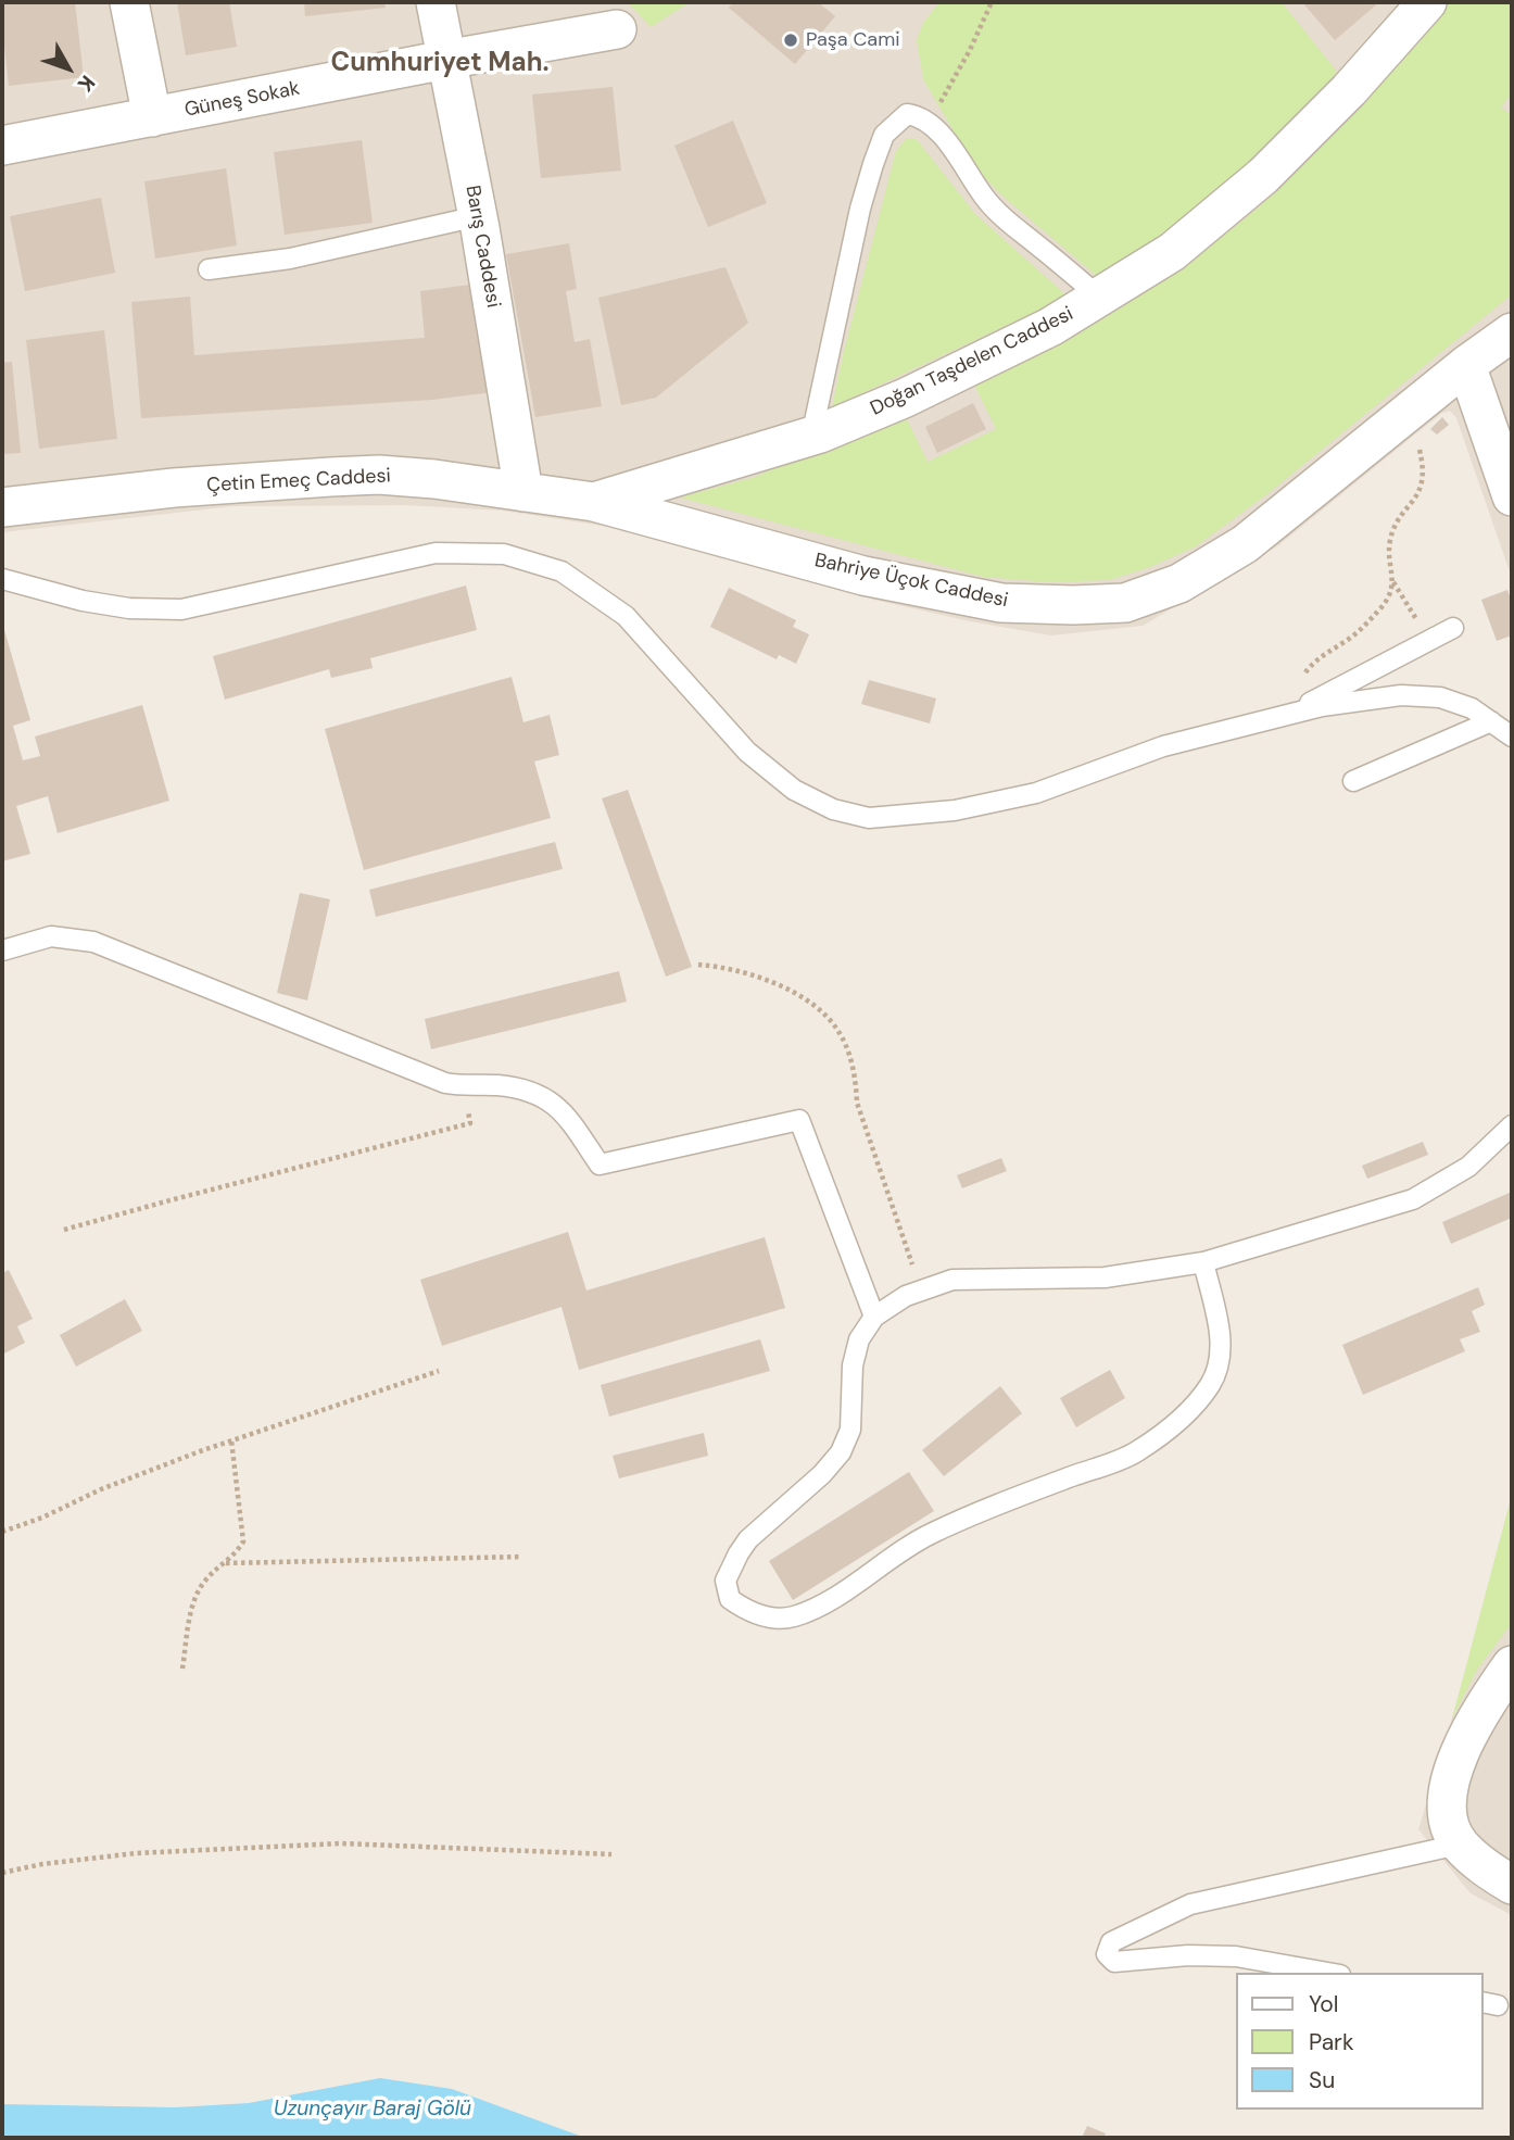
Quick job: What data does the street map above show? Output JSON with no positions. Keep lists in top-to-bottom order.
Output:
{
  "streets": {
    "street": [
      "Güneş Sokak",
      "Barış Caddesi",
      "Doğan Taşdelen Caddesi",
      "Çetin Emeç Caddesi",
      "Bahriye Üçok Caddesi"
    ]
  },
  "crossings": [
    ["Güneş Sokak", "Barış Caddesi"],
    ["Barış Caddesi", "Çetin Emeç Caddesi"],
    ["Doğan Taşdelen Caddesi", "Çetin Emeç Caddesi"],
    ["Doğan Taşdelen Caddesi", "Bahriye Üçok Caddesi"],
    ["Çetin Emeç Caddesi", "Bahriye Üçok Caddesi"]
  ],
  "districts": ["Cumhuriyet Mah."],
  "water": ["Uzunçayır Baraj Gölü"],
  "places": ["Paşa Cami"],
  "legend": ["Yol", "Park", "Su"],
  "north": "bottom right"
}
